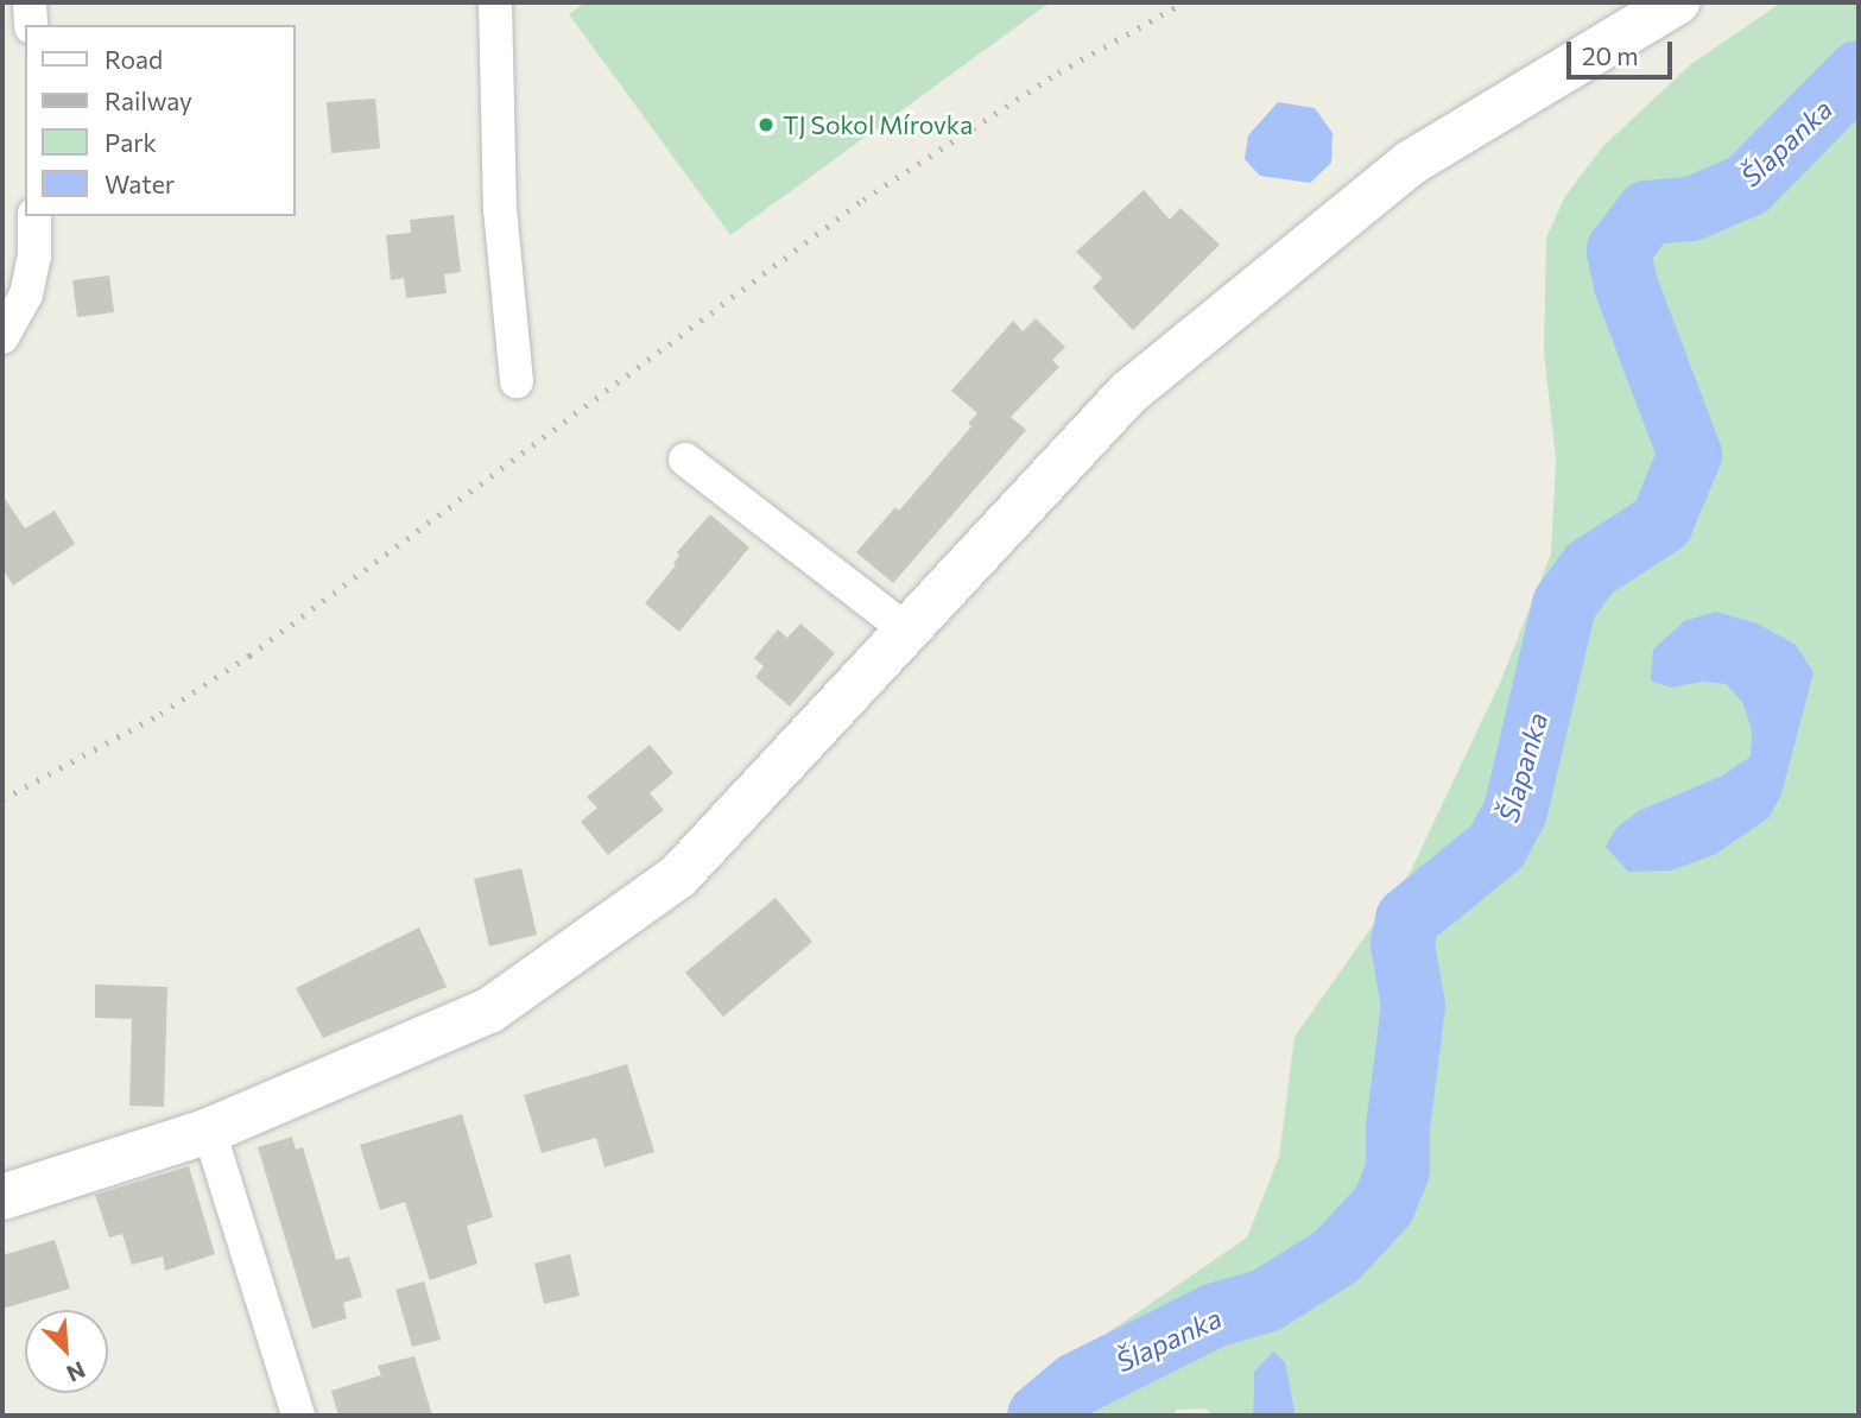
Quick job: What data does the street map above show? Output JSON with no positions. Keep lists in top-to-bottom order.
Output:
{
  "water": ["Šlapanka"],
  "places": ["TJ Sokol Mírovka"],
  "legend": [
    "Road",
    "Railway",
    "Park",
    "Water"
  ],
  "scale_bar": "20 m",
  "north": "bottom right"
}
